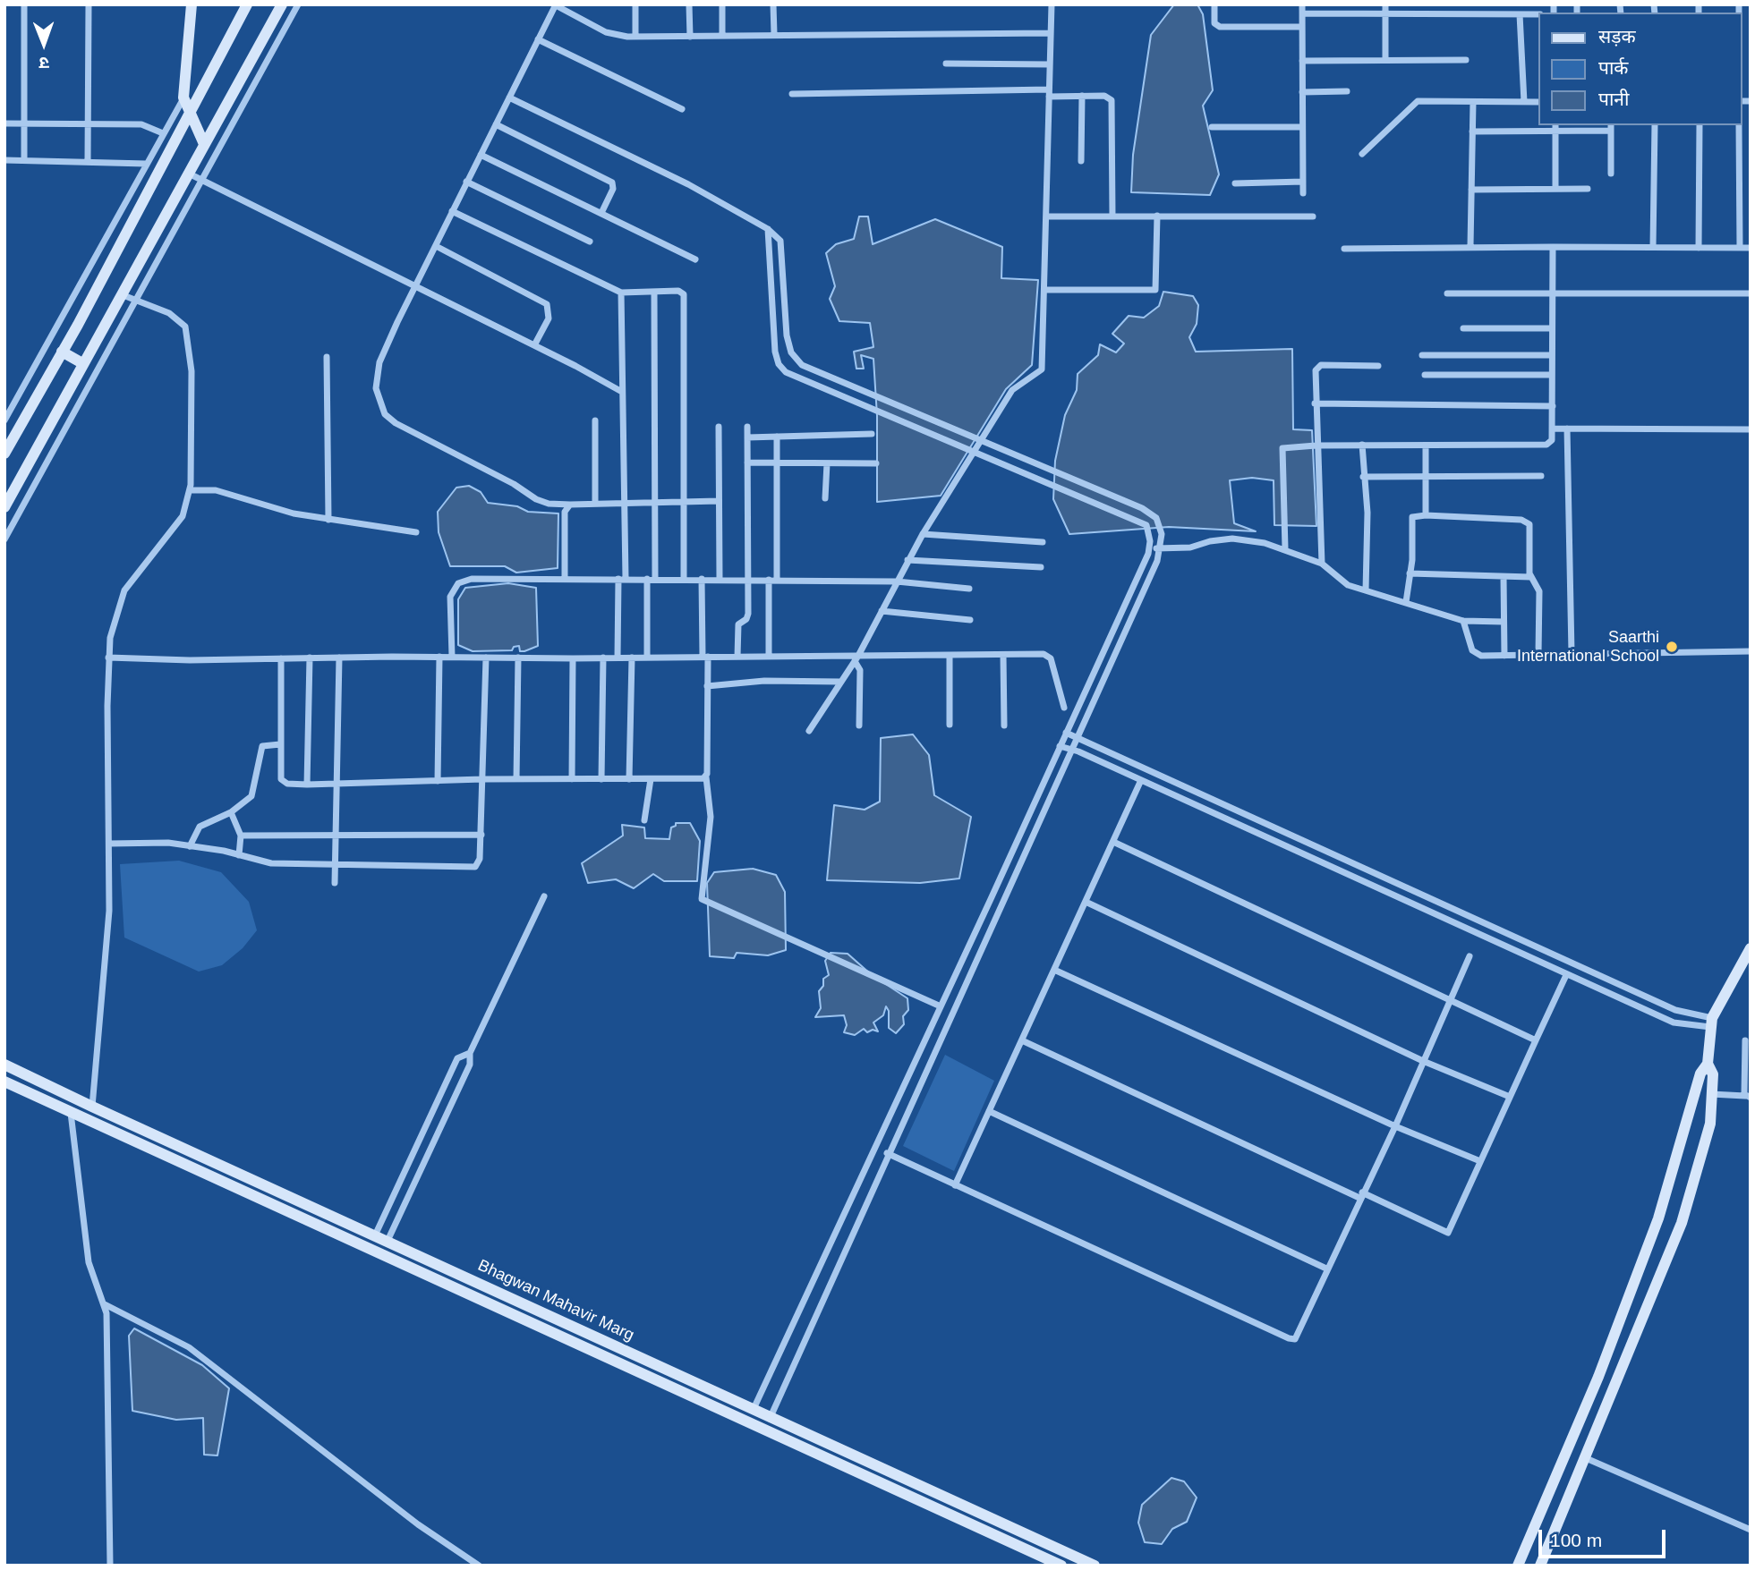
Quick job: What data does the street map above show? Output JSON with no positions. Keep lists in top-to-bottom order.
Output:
{
  "streets": {
    "street": ["Bhagwan Mahavir Marg"]
  },
  "places": ["Saarthi International School"],
  "legend": ["सड़क", "पार्क", "पानी"],
  "scale_bar": "100 m",
  "north": "bottom"
}
